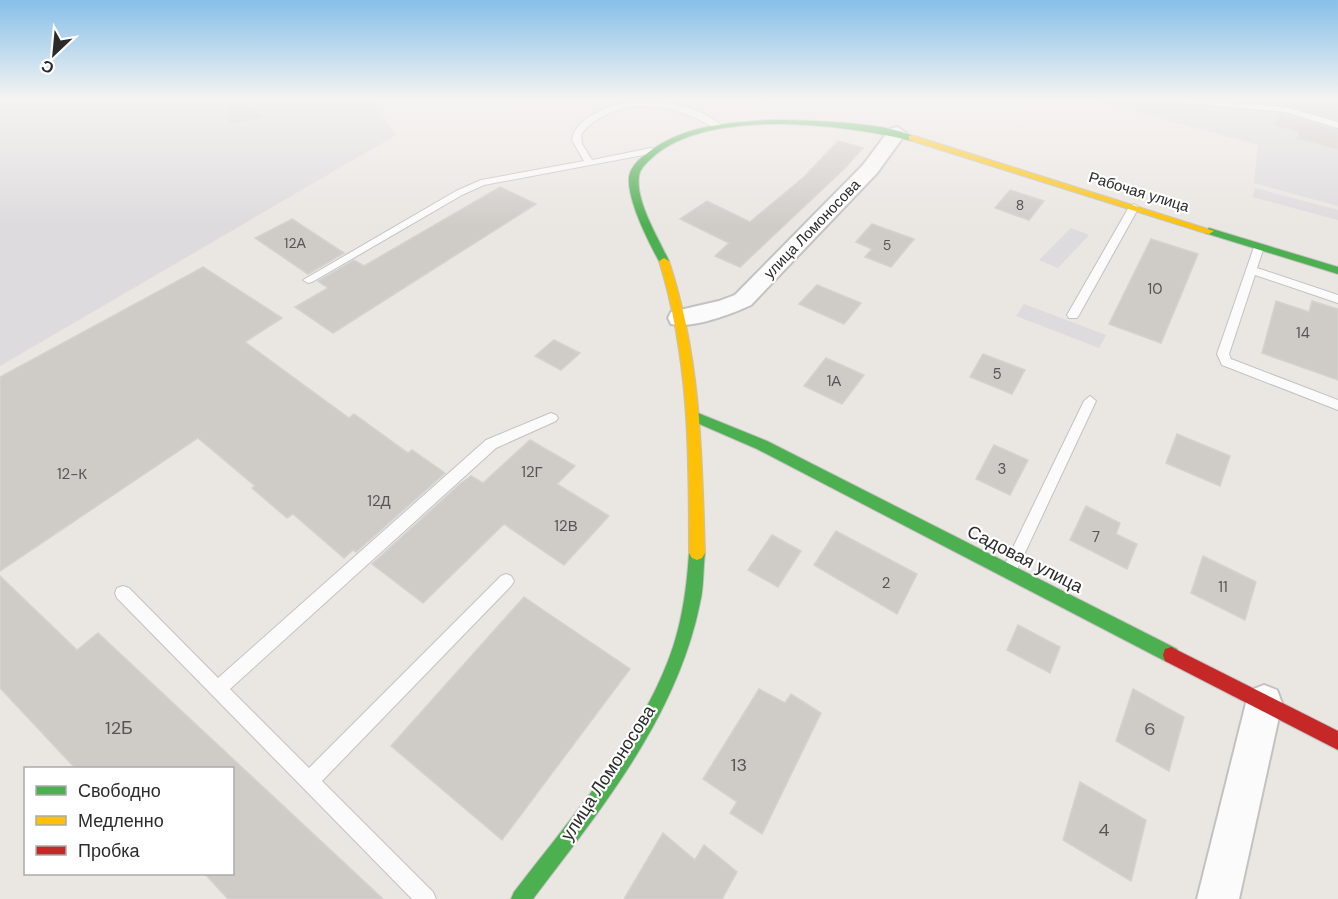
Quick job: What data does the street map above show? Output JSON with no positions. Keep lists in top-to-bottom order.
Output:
{
  "streets": {
    "street": ["Рабочая улица", "улица Ломоносова", "Садовая улица"]
  },
  "crossings": [
    ["улица Ломоносова", "Садовая улица"]
  ],
  "house_numbers": [
    "8",
    "12А",
    "5",
    "10",
    "14",
    "5",
    "1А",
    "3",
    "12Г",
    "12-К",
    "12Д",
    "12В",
    "7",
    "2",
    "11",
    "12Б",
    "6",
    "13",
    "4"
  ],
  "legend": ["Свободно", "Медленно", "Пробка"],
  "north": "bottom left"
}
